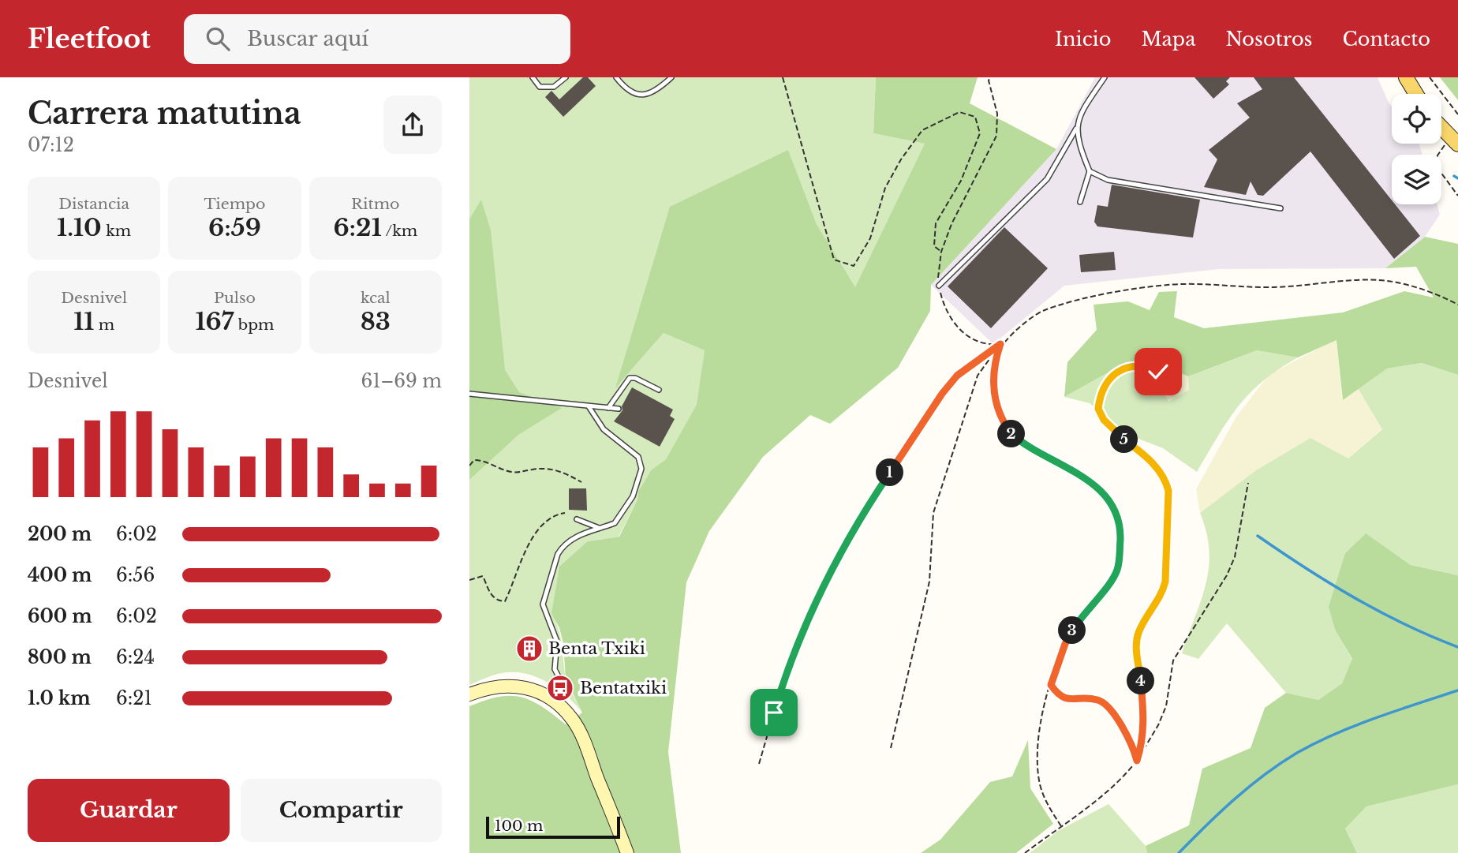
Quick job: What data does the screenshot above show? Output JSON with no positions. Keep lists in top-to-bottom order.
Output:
{
  "places": {
    "building": ["Benta Txiki"],
    "bus stop": ["Bentatxiki"]
  },
  "scale_bar": "100 m",
  "page": {
    "header": "Fleetfoot",
    "search": "Buscar aquí",
    "nav": [
      "Inicio",
      "Mapa",
      "Nosotros",
      "Contacto"
    ],
    "heading": ["Carrera matutina", "07:12"],
    "stats": [
      ["Distancia", "1.10 km"],
      ["Tiempo", "6:59"],
      ["Ritmo", "6:21 /km"],
      ["Desnivel", "11 m"],
      ["Pulso", "167 bpm"],
      ["kcal", "83"]
    ],
    "chart": ["Desnivel", "61–69 m"],
    "pins": [
      "2",
      "5",
      "1",
      "3",
      "4"
    ],
    "list": [
      {
        "name": "200 m",
        "note": "6:02"
      },
      {
        "name": "400 m",
        "note": "6:56"
      },
      {
        "name": "600 m",
        "note": "6:02"
      },
      {
        "name": "800 m",
        "note": "6:24"
      },
      {
        "name": "1.0 km",
        "note": "6:21"
      }
    ],
    "buttons": ["Guardar", "Compartir"],
    "scale": "100 m"
  }
}
